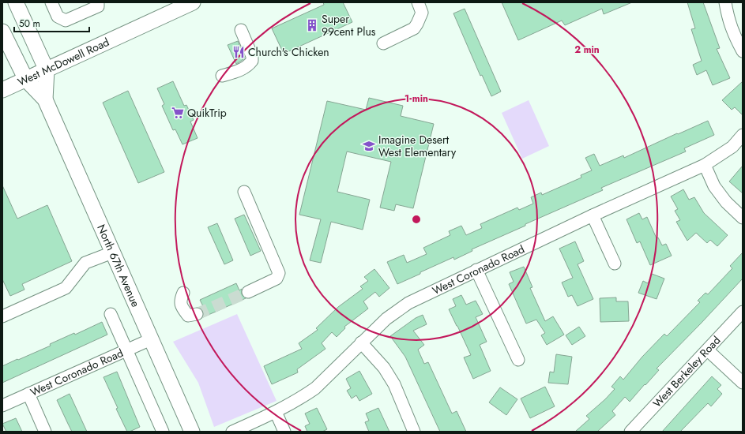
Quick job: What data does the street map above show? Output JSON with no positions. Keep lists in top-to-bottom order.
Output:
{
  "streets": {
    "main road": ["West McDowell Road", "North 67th Avenue"],
    "street": ["West Coronado Road", "West Berkeley Road"]
  },
  "crossings": [
    ["West McDowell Road", "North 67th Avenue"],
    ["North 67th Avenue", "West Coronado Road"]
  ],
  "places": {
    "building": ["Super 99cent Plus"],
    "restaurant": ["Church's Chicken"],
    "supermarket": ["QuikTrip"],
    "school or university": ["Imagine Desert West Elementary"]
  },
  "scale_bar": "50 m",
  "rings": ["2 min", "1 min"]
}
